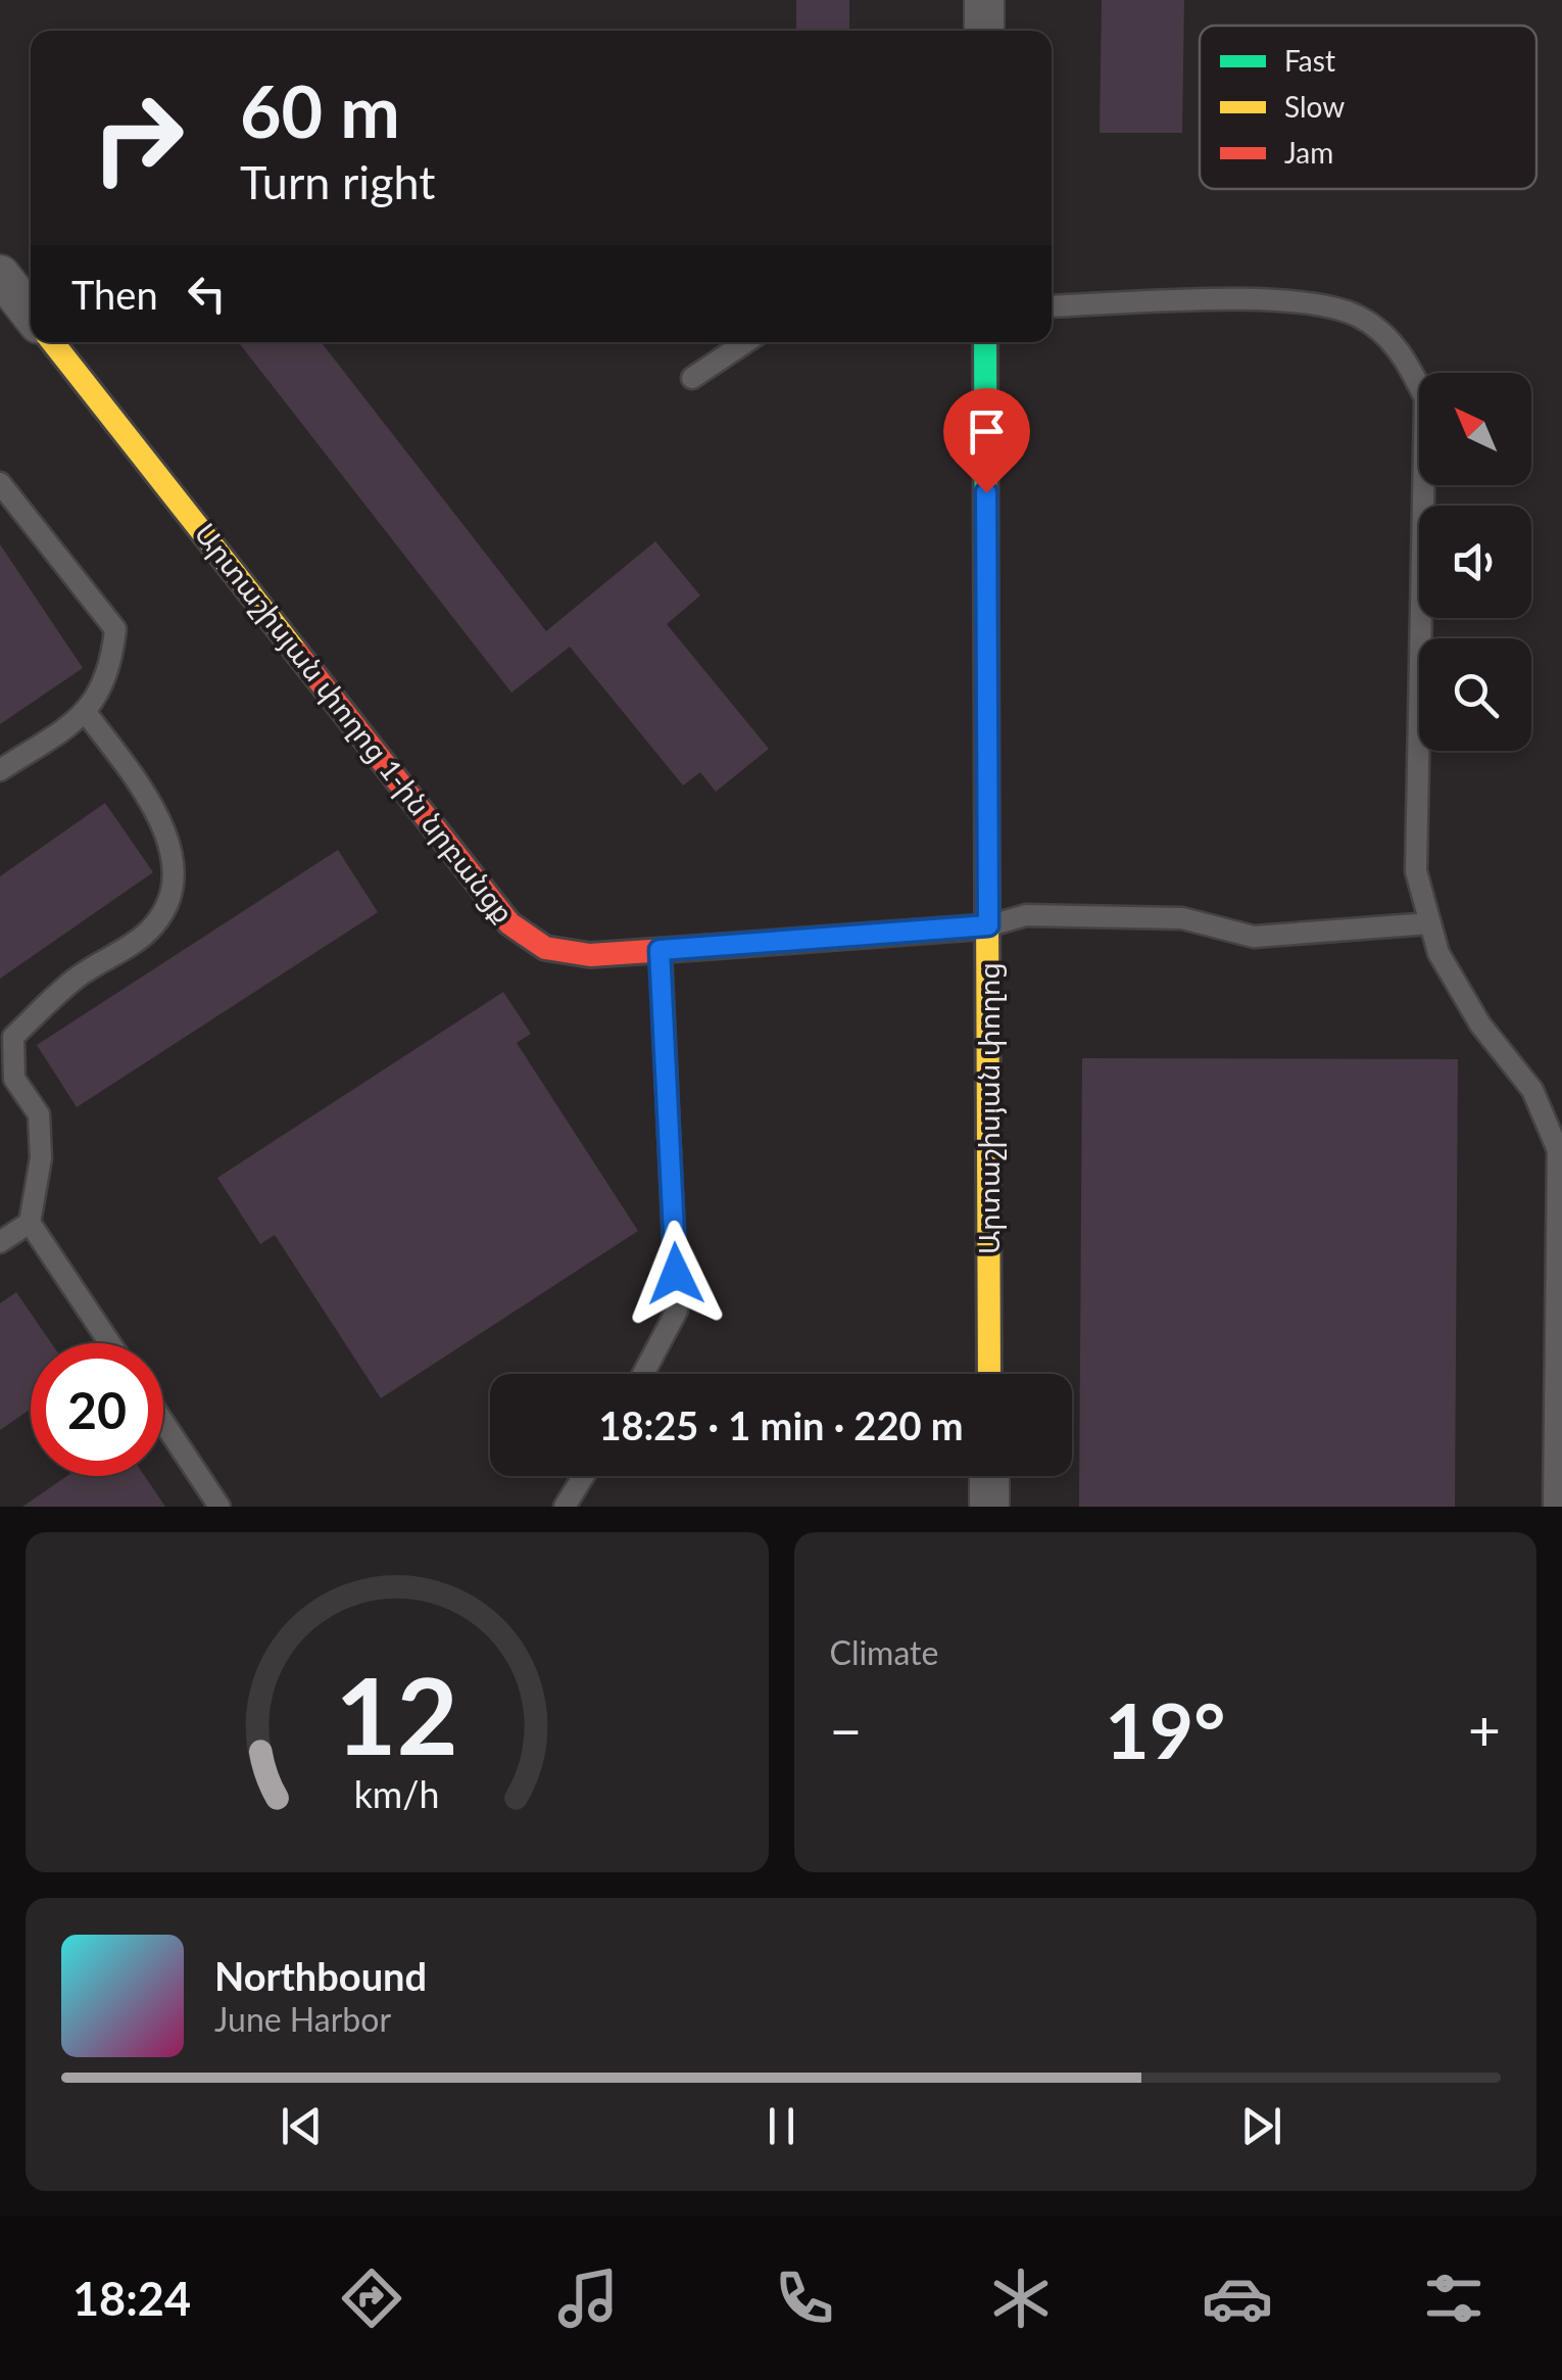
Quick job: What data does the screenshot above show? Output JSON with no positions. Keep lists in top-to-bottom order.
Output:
{
  "streets": {
    "street": ["Արտաշիսյան փողոց 1-ին նրբանցք", "Արտաշիսյան փողոց"]
  },
  "crossings": [
    ["Արտաշիսյան փողոց 1-ին նրբանցք", "Արտաշիսյան փողոց"]
  ],
  "legend": ["Fast", "Slow", "Jam"],
  "north": "top left",
  "page": {
    "turn": ["60 m", "Turn right"],
    "then": "Then",
    "limit": "20",
    "trip": "18:25 · 1 min · 220 m",
    "tile": "Climate",
    "heat": ["−", "19°", "+"],
    "song": ["Northbound", "June Harbor"],
    "tabs": "18:24",
    "gauge": ["12", "km/h"]
  }
}
